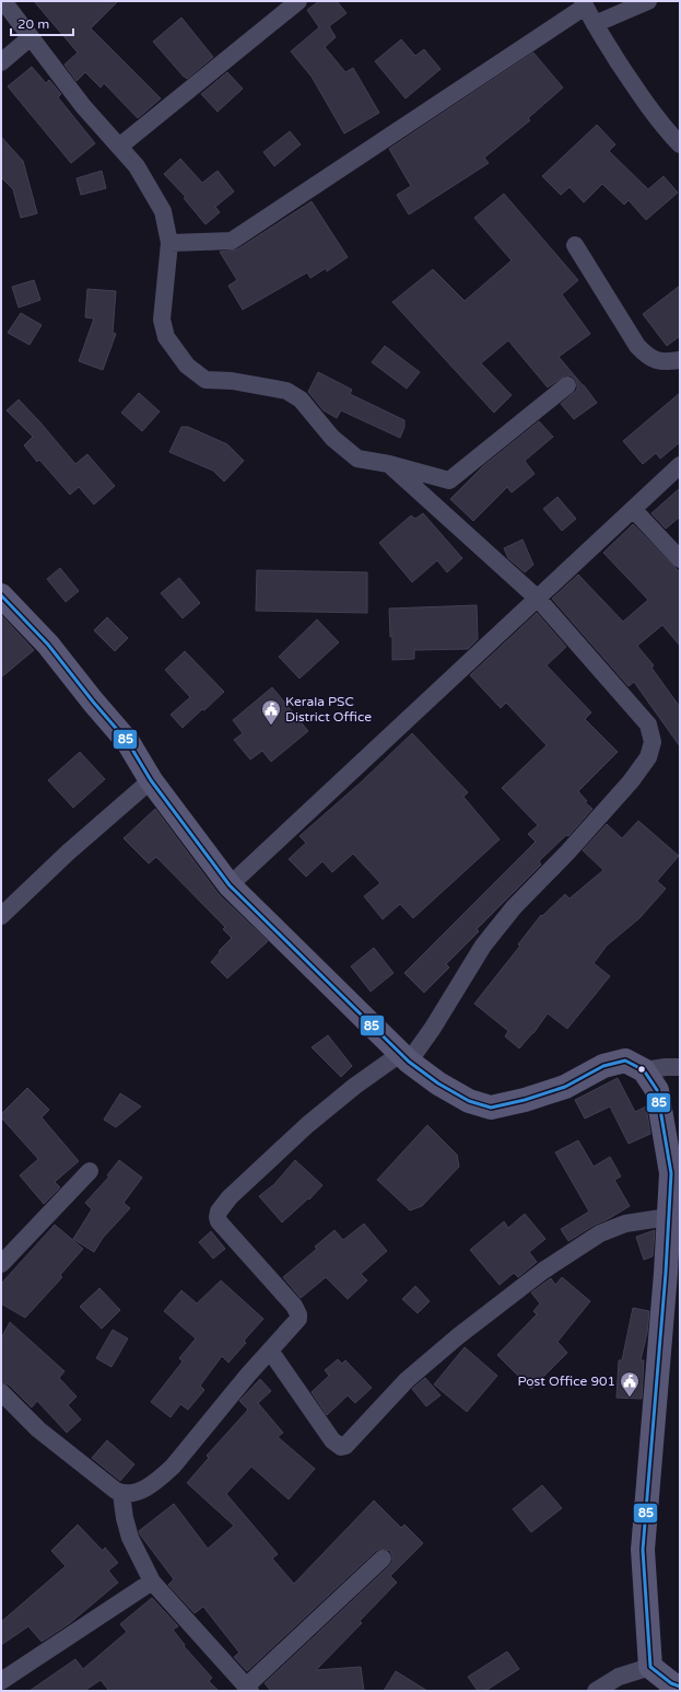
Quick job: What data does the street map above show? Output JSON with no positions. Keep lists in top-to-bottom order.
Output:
{
  "places": {
    "public building": ["Kerala PSC District Office", "Post Office 901"]
  },
  "lines": ["transit line 85"],
  "scale_bar": "20 m"
}
